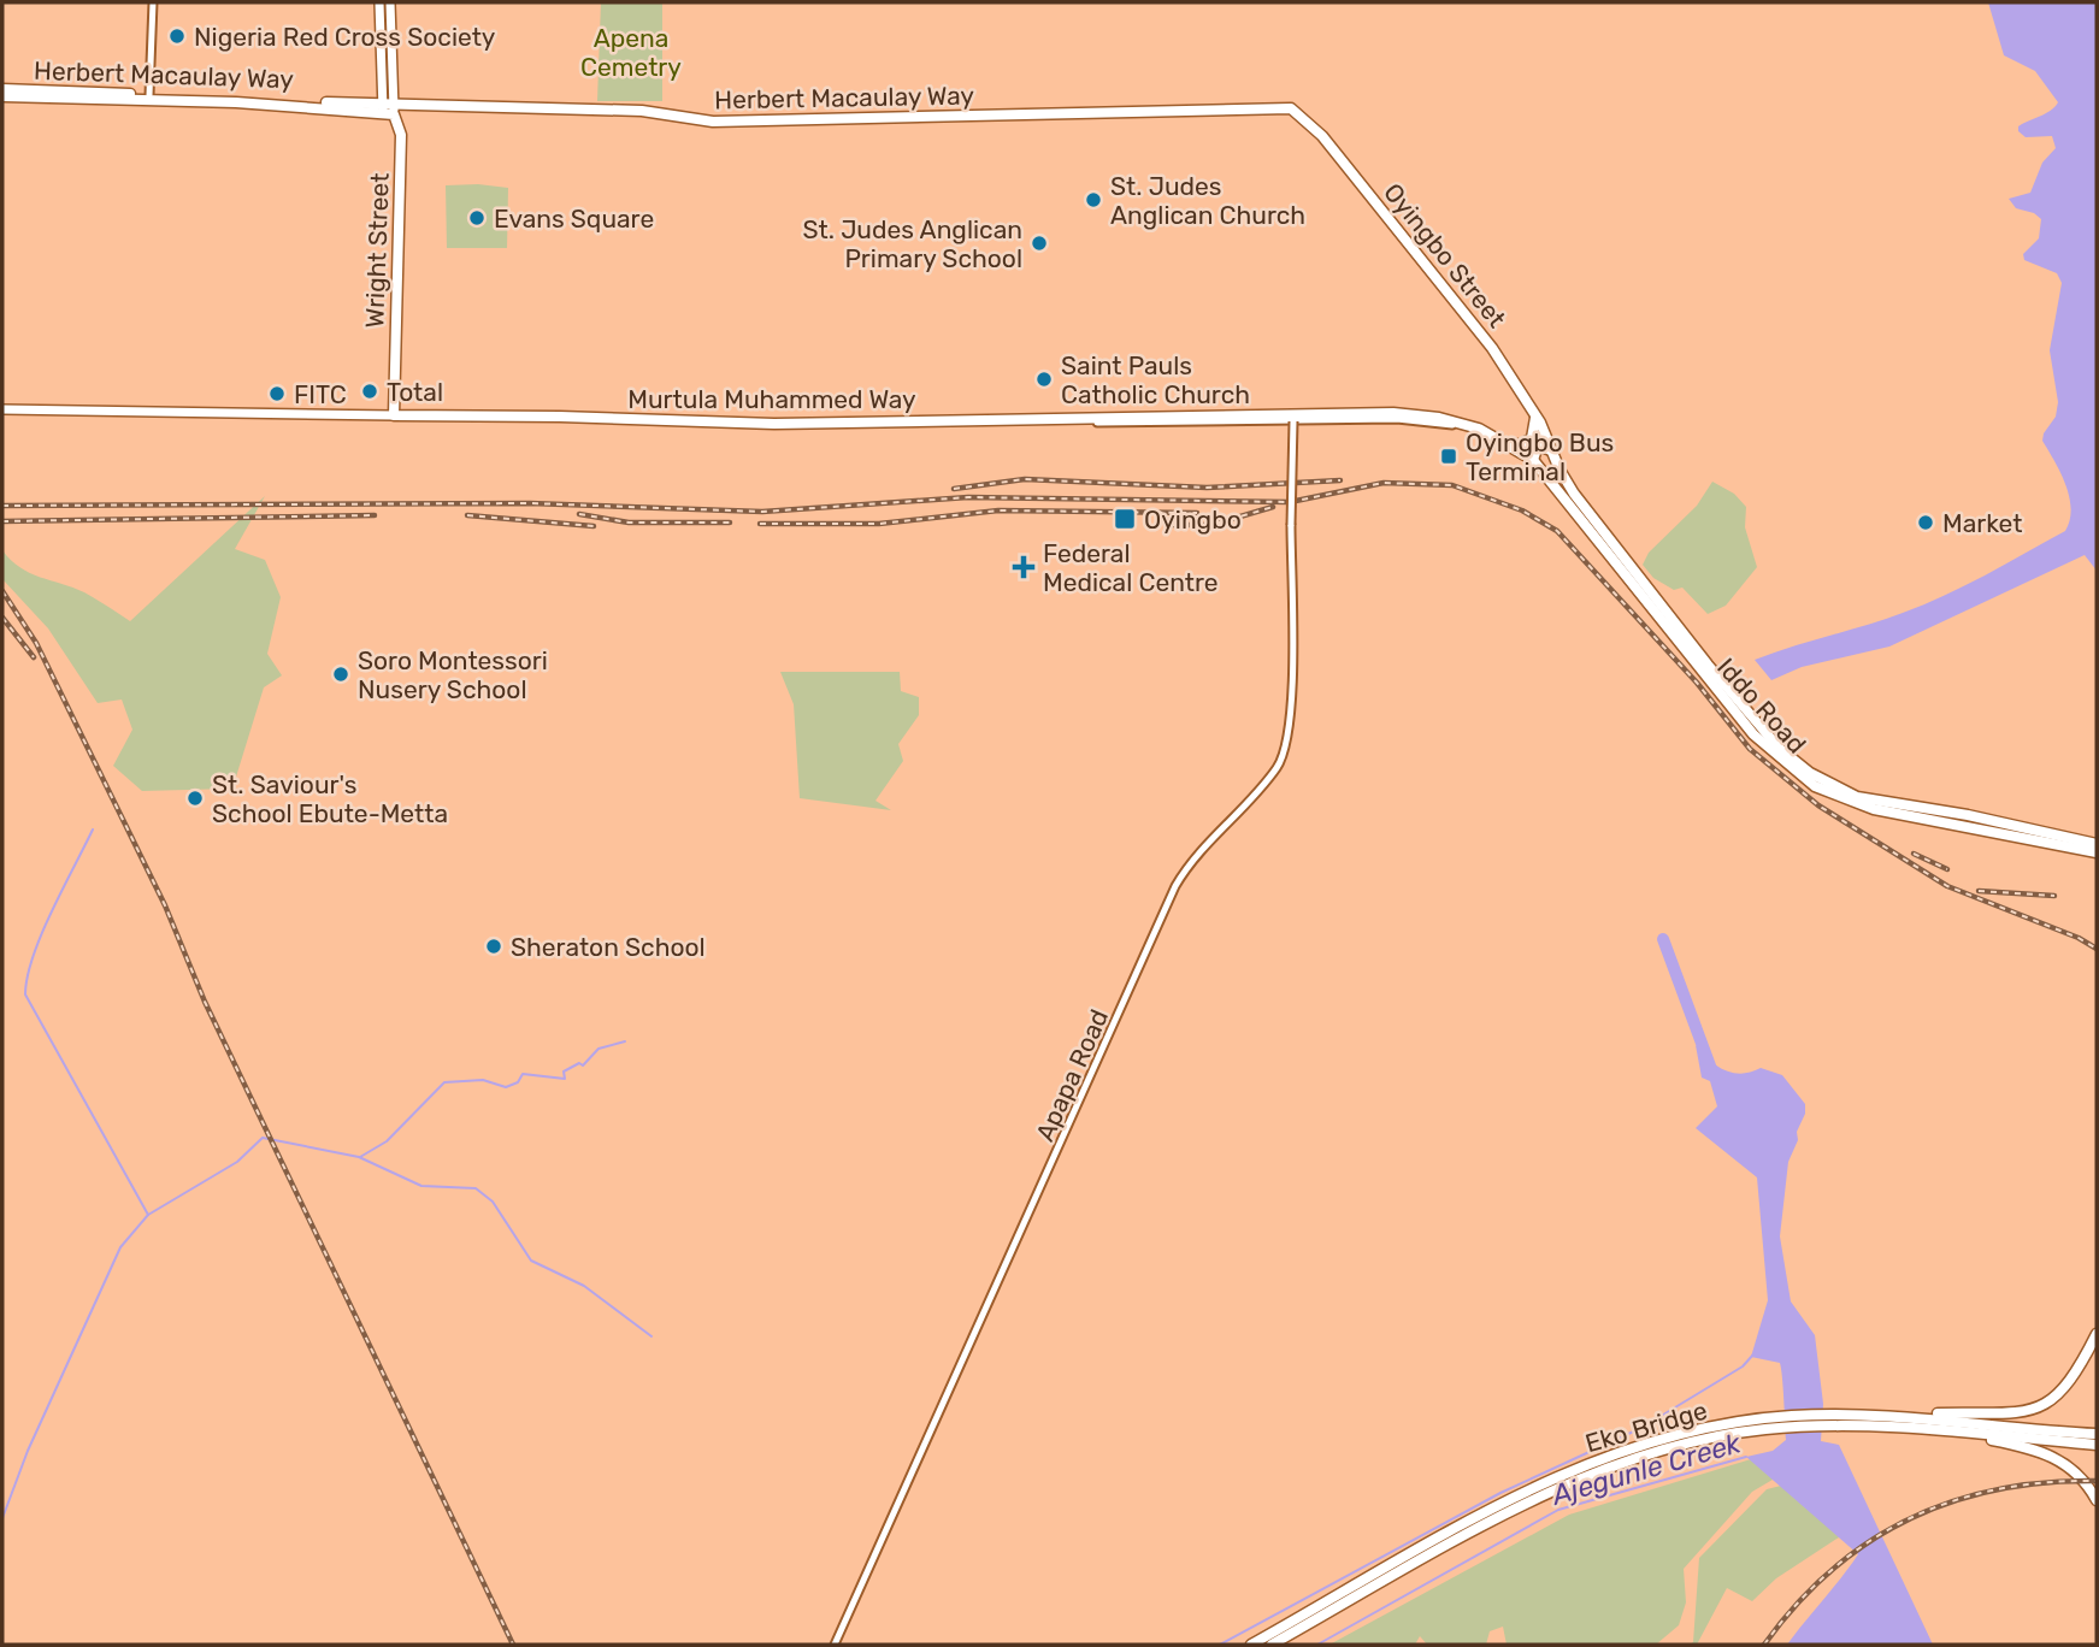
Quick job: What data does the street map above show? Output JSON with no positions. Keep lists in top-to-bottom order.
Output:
{
  "streets": {
    "highway": [
      "Herbert Macaulay Way",
      "Wright Street",
      "Oyingbo Street",
      "Murtula Muhammed Way",
      "Iddo Road",
      "Eko Bridge"
    ],
    "street": ["Apapa Road"]
  },
  "crossings": [
    ["Herbert Macaulay Way", "Wright Street"],
    ["Herbert Macaulay Way", "Oyingbo Street"],
    ["Wright Street", "Murtula Muhammed Way"],
    ["Oyingbo Street", "Iddo Road"],
    ["Murtula Muhammed Way", "Iddo Road"]
  ],
  "water": ["Ajegunle Creek"],
  "parks": ["Apena Cemetry"],
  "places": {
    "other": [
      "Nigeria Red Cross Society",
      "St. Judes Anglican Church",
      "Evans Square",
      "St. Judes Anglican Primary School",
      "Saint Pauls Catholic Church",
      "Total",
      "FITC",
      "Market",
      "Soro Montessori Nusery School",
      "St. Saviour's School Ebute-Metta",
      "Sheraton School"
    ],
    "transit": ["Oyingbo Bus Terminal", "Oyingbo"],
    "health": ["Federal Medical Centre"]
  }
}
